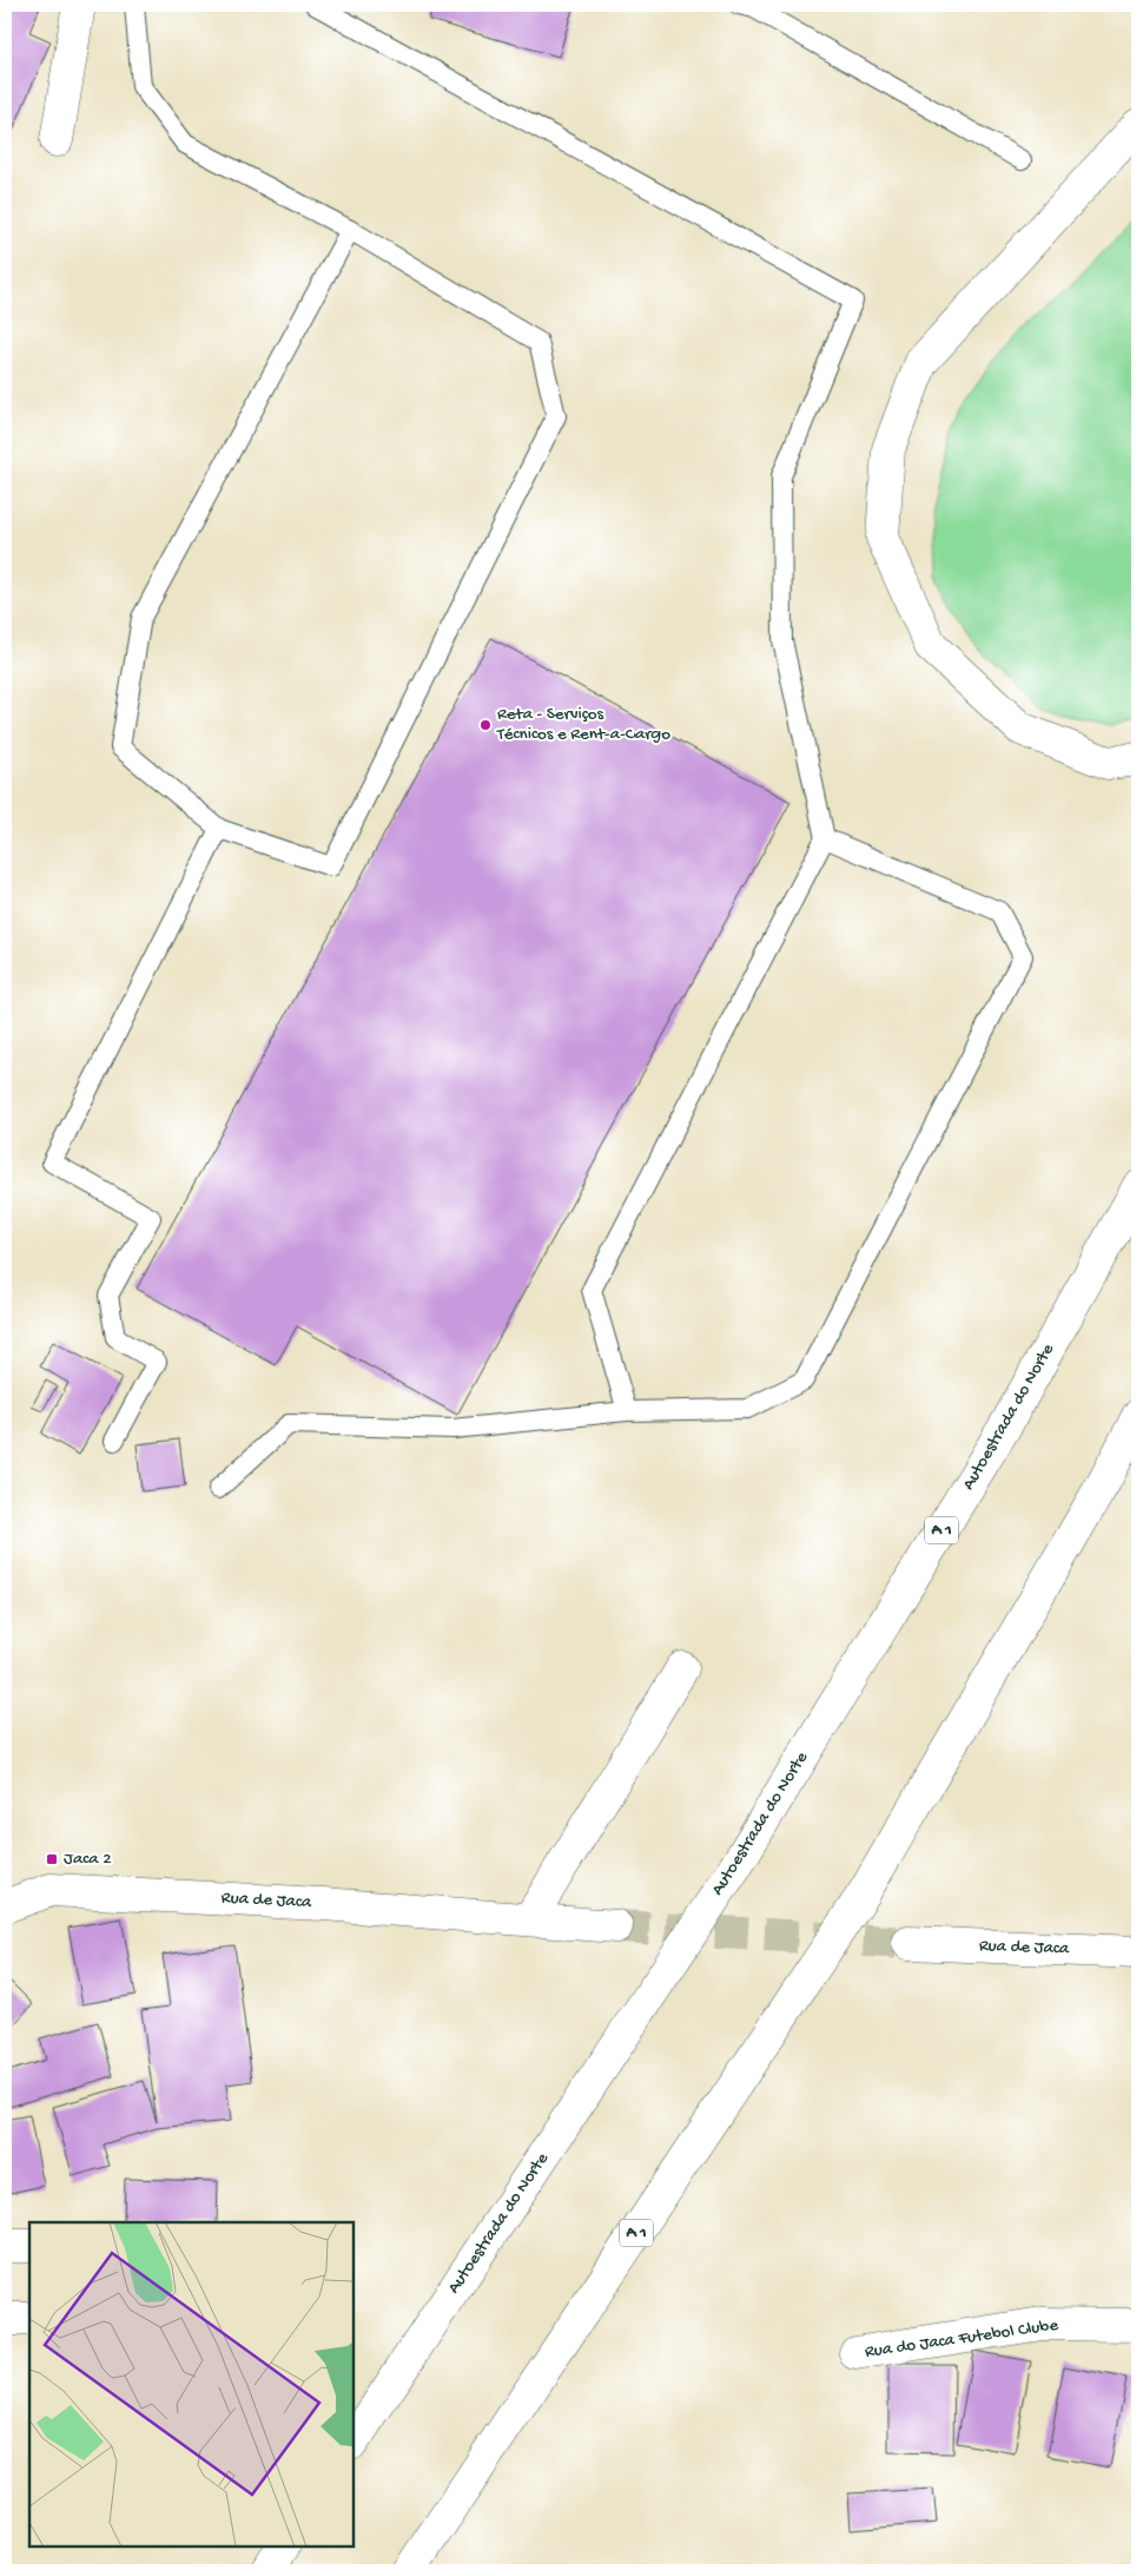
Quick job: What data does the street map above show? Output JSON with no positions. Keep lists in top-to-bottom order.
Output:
{
  "streets": {
    "main road": [
      "Autoestrada do Norte",
      "A 1",
      "Rua de Jaca",
      "Rua do Jaca Futebol Clube"
    ]
  },
  "places": {
    "other": ["Reta - Serviços Técnicos e Rent-a-Cargo"],
    "transit": ["Jaca 2"]
  }
}
